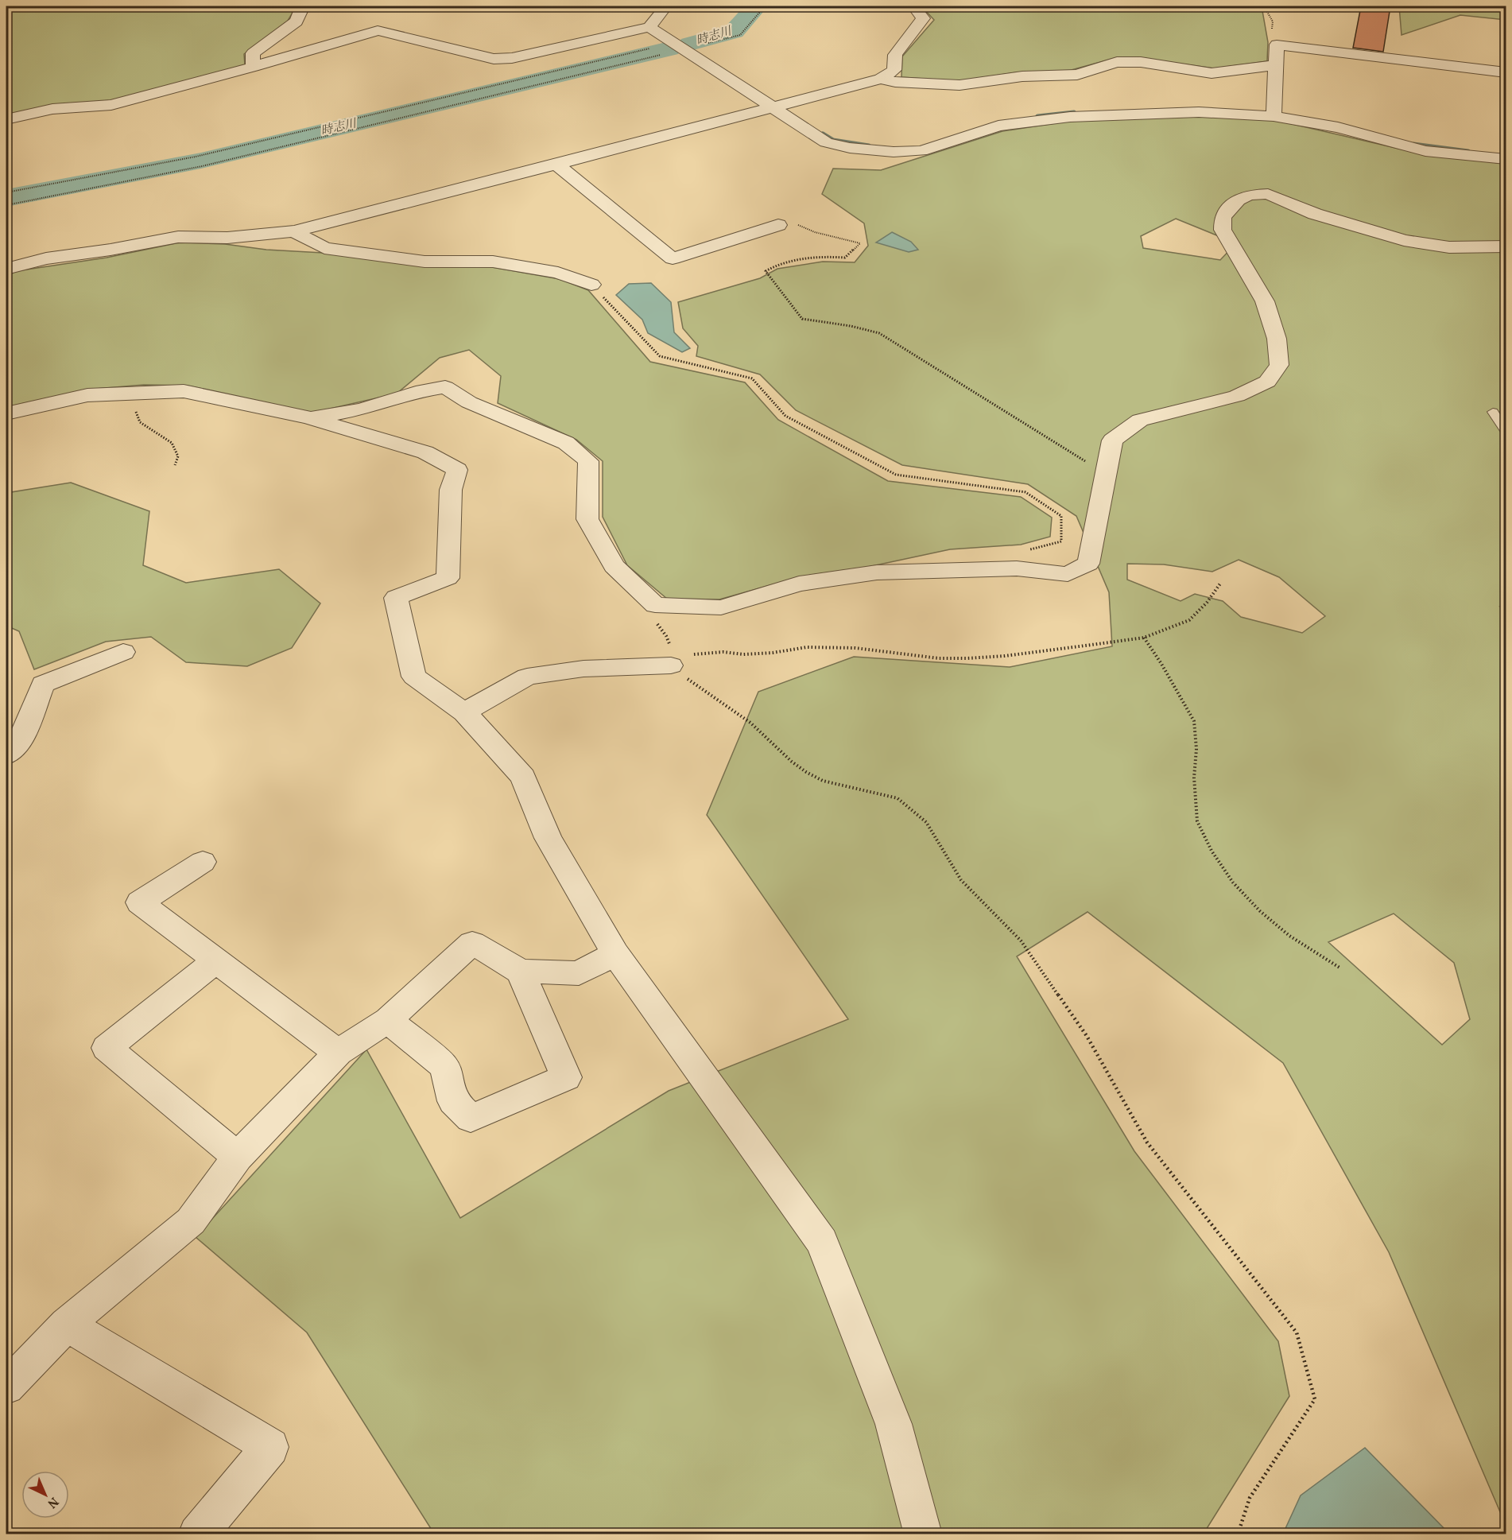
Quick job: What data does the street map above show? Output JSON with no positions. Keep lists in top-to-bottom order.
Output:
{
  "water": ["時志川"],
  "north": "bottom right"
}
